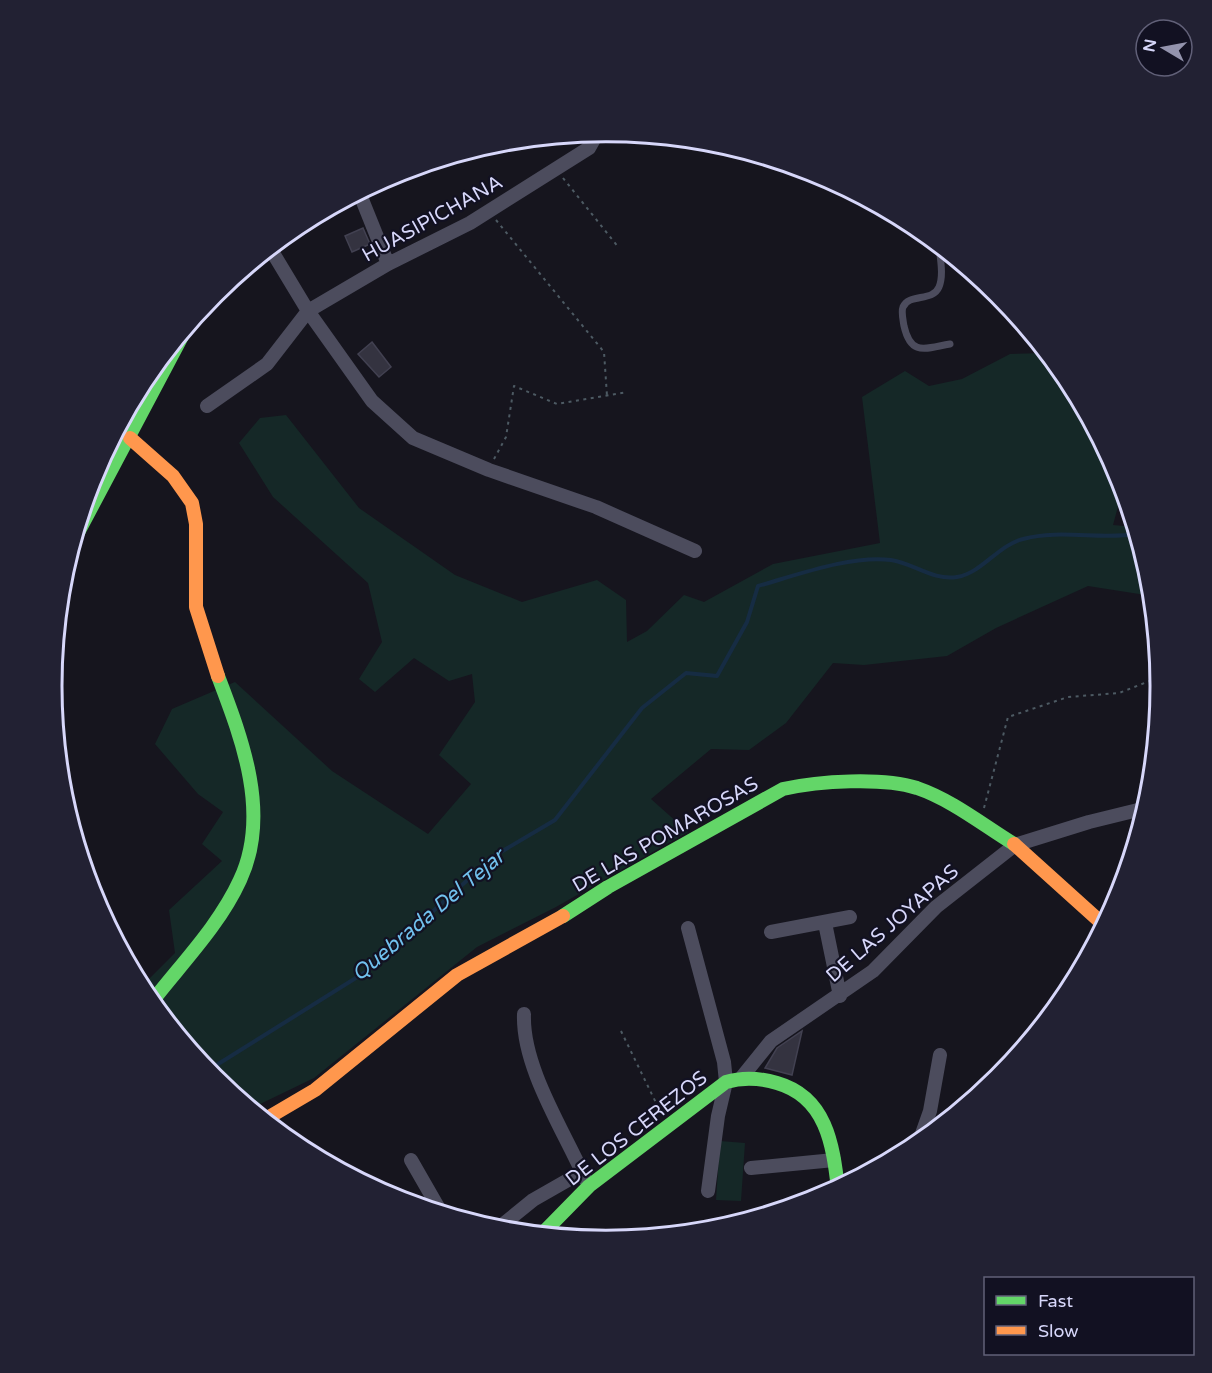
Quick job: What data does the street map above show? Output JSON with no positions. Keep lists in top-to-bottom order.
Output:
{
  "streets": {
    "street": [
      "HUASIPICHANA",
      "DE LAS POMAROSAS",
      "DE LAS JOYAPAS",
      "DE LOS CEREZOS"
    ]
  },
  "crossings": [
    ["DE LAS POMAROSAS", "DE LAS JOYAPAS"],
    ["DE LAS JOYAPAS", "DE LOS CEREZOS"]
  ],
  "water": ["Quebrada Del Tejar"],
  "legend": ["Fast", "Slow"],
  "north": "left"
}
